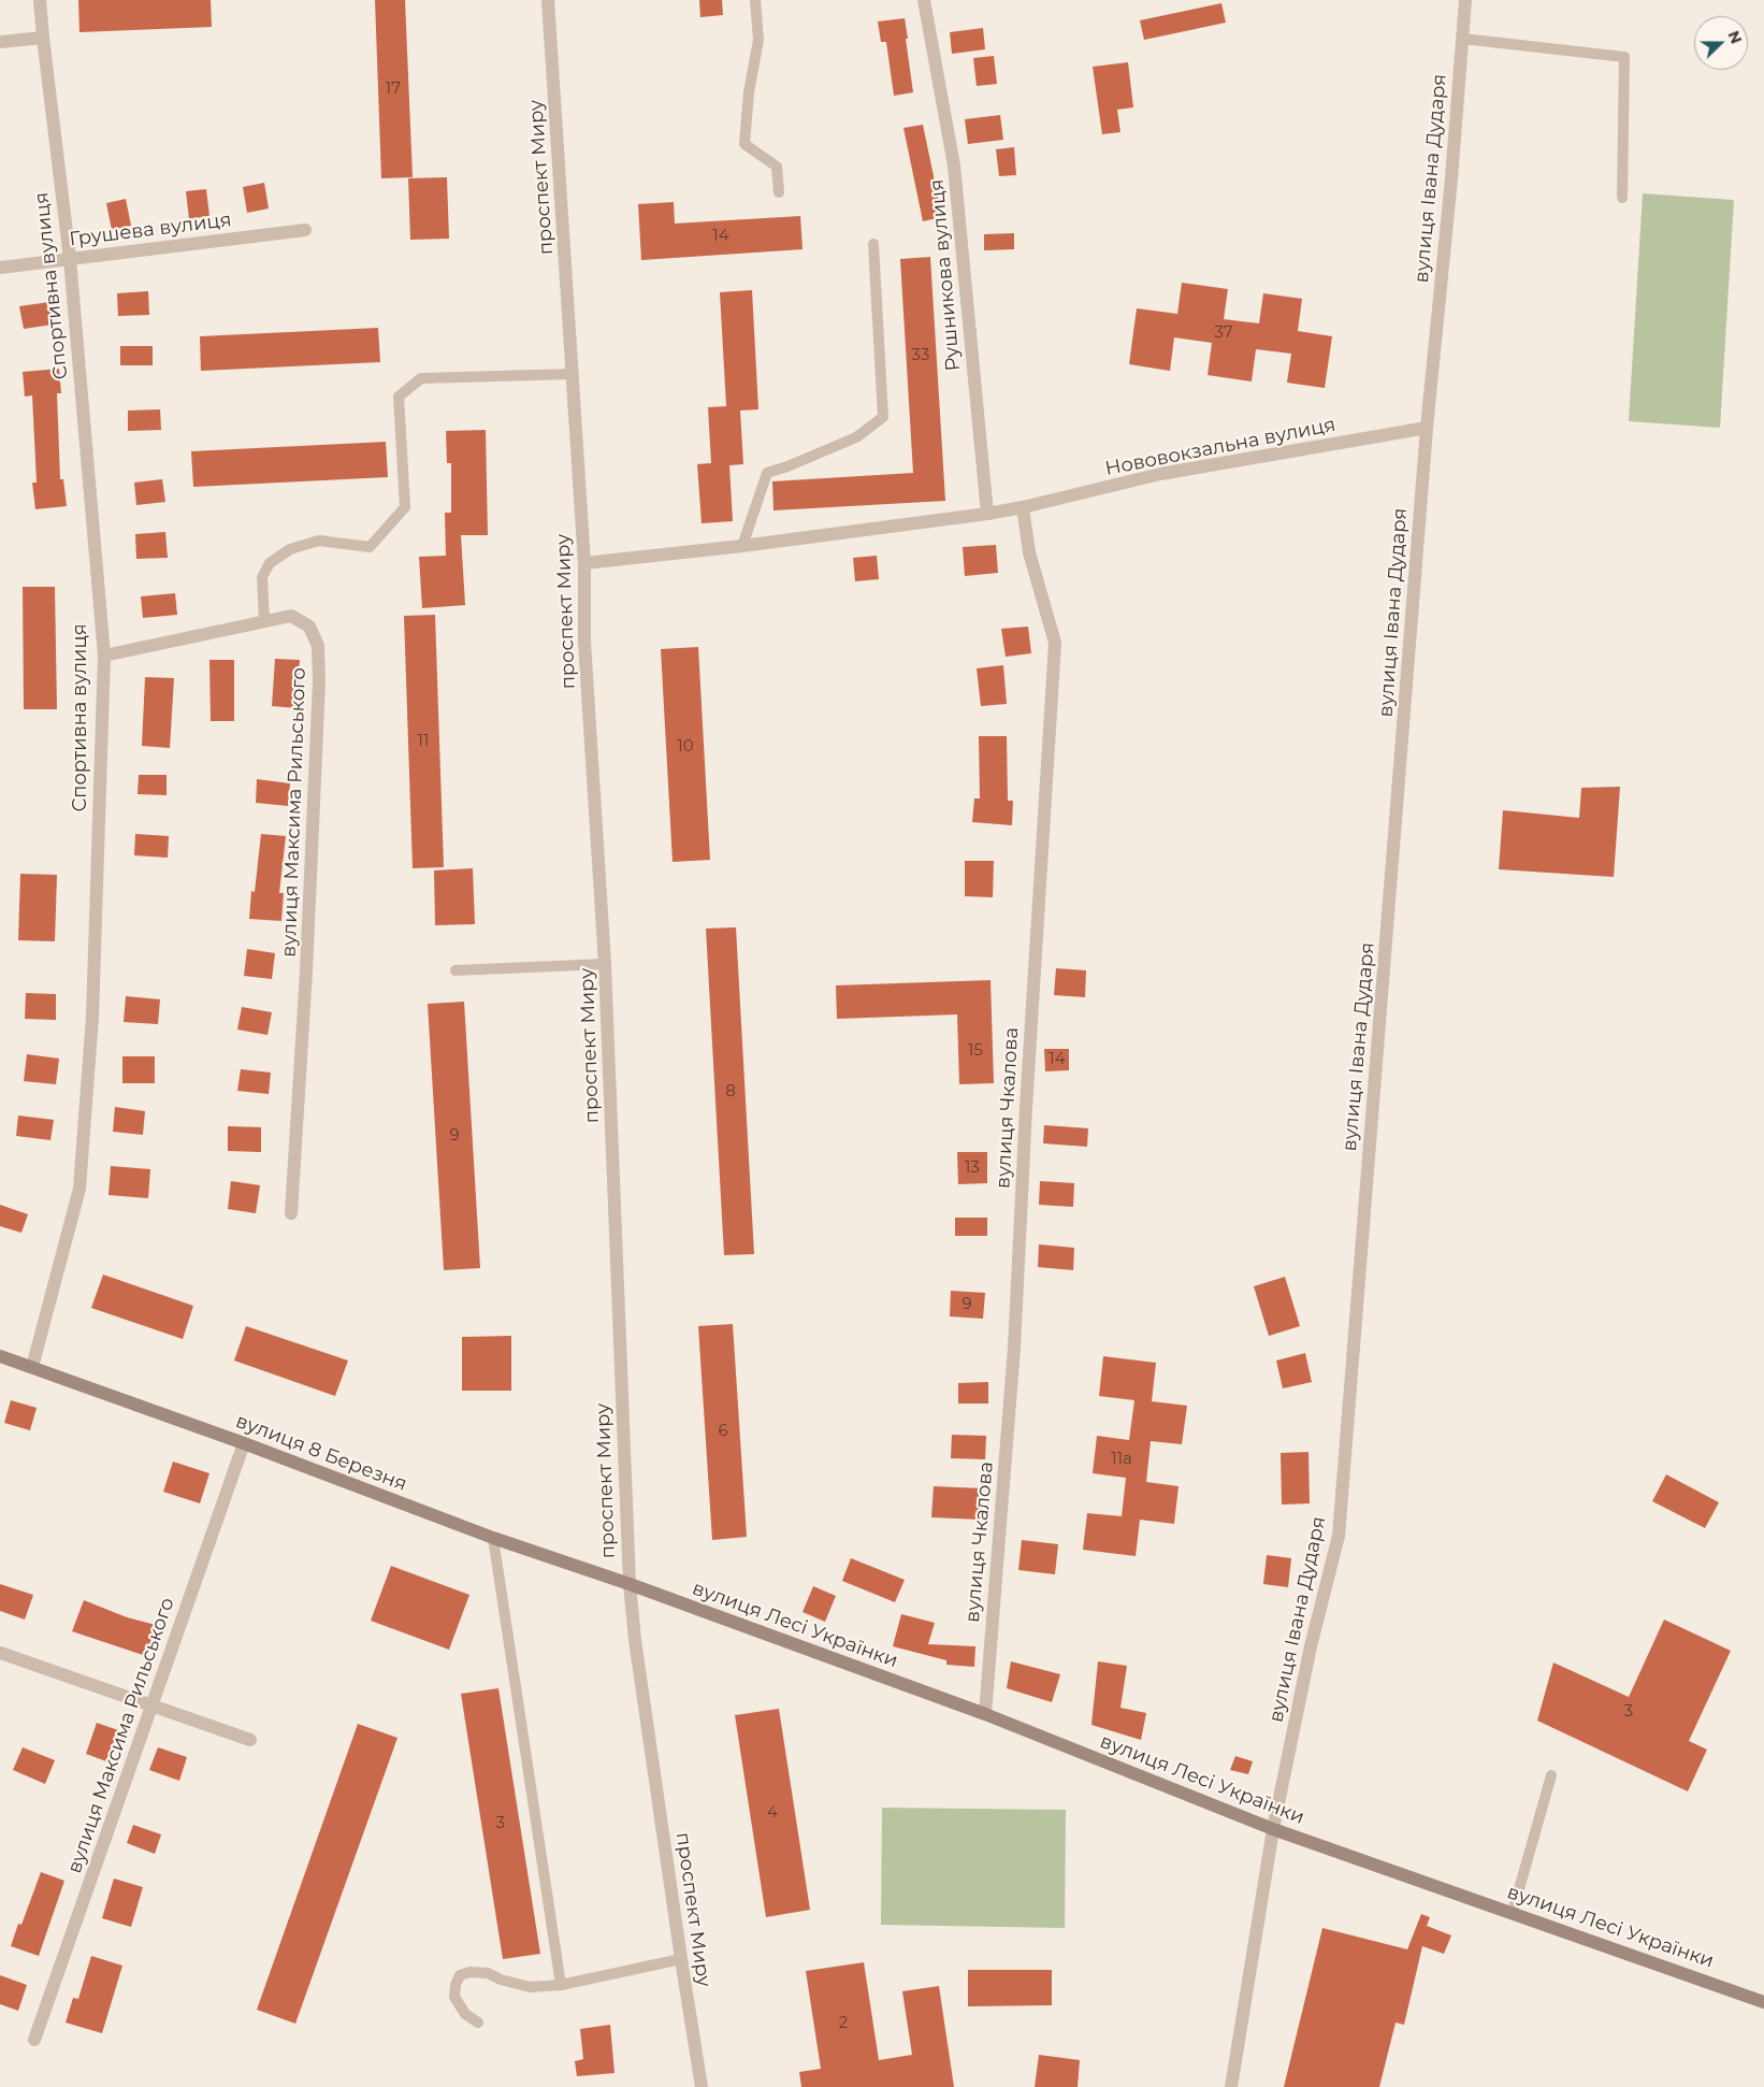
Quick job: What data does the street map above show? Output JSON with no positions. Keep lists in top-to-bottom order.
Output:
{
  "streets": {
    "main road": ["вулиця 8 Березня", "вулиця Лесі Українки"],
    "street": [
      "проспект Миру",
      "вулиця Івана Дударя",
      "Грушева вулиця",
      "Рушникова вулиця",
      "Спортивна вулиця",
      "Нововокзальна вулиця",
      "вулиця Максима Рильського",
      "вулиця Чкалова"
    ]
  },
  "crossings": [
    ["проспект Миру", "вулиця 8 Березня"],
    ["проспект Миру", "вулиця Лесі Українки"],
    ["вулиця Івана Дударя", "Нововокзальна вулиця"],
    ["вулиця Івана Дударя", "вулиця Лесі Українки"],
    ["Грушева вулиця", "Спортивна вулиця"],
    ["Спортивна вулиця", "вулиця Максима Рильського"],
    ["Спортивна вулиця", "вулиця 8 Березня"],
    ["Нововокзальна вулиця", "вулиця Чкалова"],
    ["вулиця Максима Рильського", "вулиця 8 Березня"],
    ["вулиця Чкалова", "вулиця Лесі Українки"],
    ["вулиця 8 Березня", "вулиця Лесі Українки"]
  ],
  "house_numbers": [
    "17",
    "14",
    "37",
    "33",
    "11",
    "10",
    "15",
    "14",
    "8",
    "9",
    "13",
    "9",
    "6",
    "11а",
    "3",
    "4",
    "3",
    "2"
  ],
  "north": "right"
}
